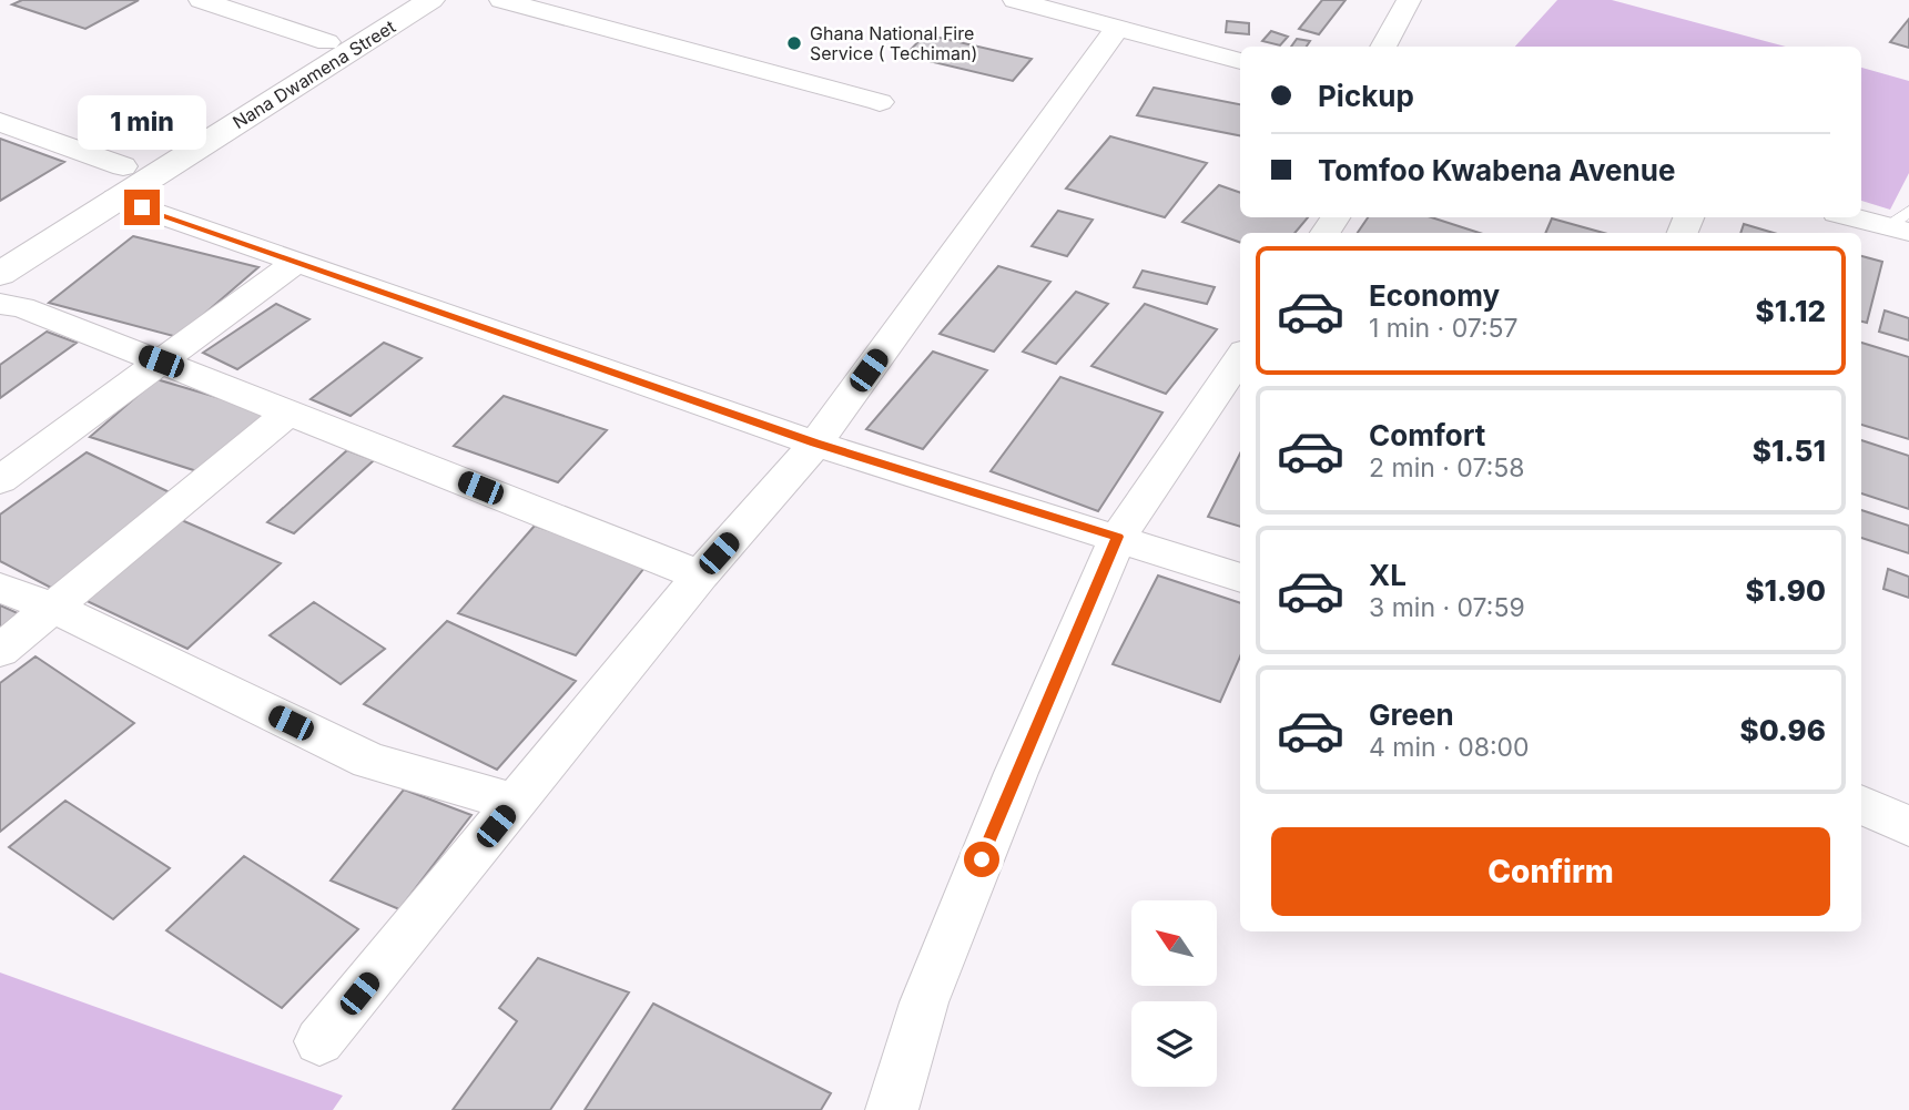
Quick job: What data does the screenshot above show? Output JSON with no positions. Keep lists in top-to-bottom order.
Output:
{
  "streets": {
    "main road": ["Nana Dwamena Street"]
  },
  "places": ["Ghana National Fire Service ( Techiman)"],
  "north": "top left",
  "page": {
    "banner": ["Pickup", "Tomfoo Kwabena Avenue"],
    "bubble": "1 min",
    "list": [
      {
        "name": "Economy",
        "note": "1 min · 07:57",
        "value": "$1.12"
      },
      {
        "name": "Comfort",
        "note": "2 min · 07:58",
        "value": "$1.51"
      },
      {
        "name": "XL",
        "note": "3 min · 07:59",
        "value": "$1.90"
      },
      {
        "name": "Green",
        "note": "4 min · 08:00",
        "value": "$0.96"
      }
    ],
    "buttons": "Confirm"
  }
}
